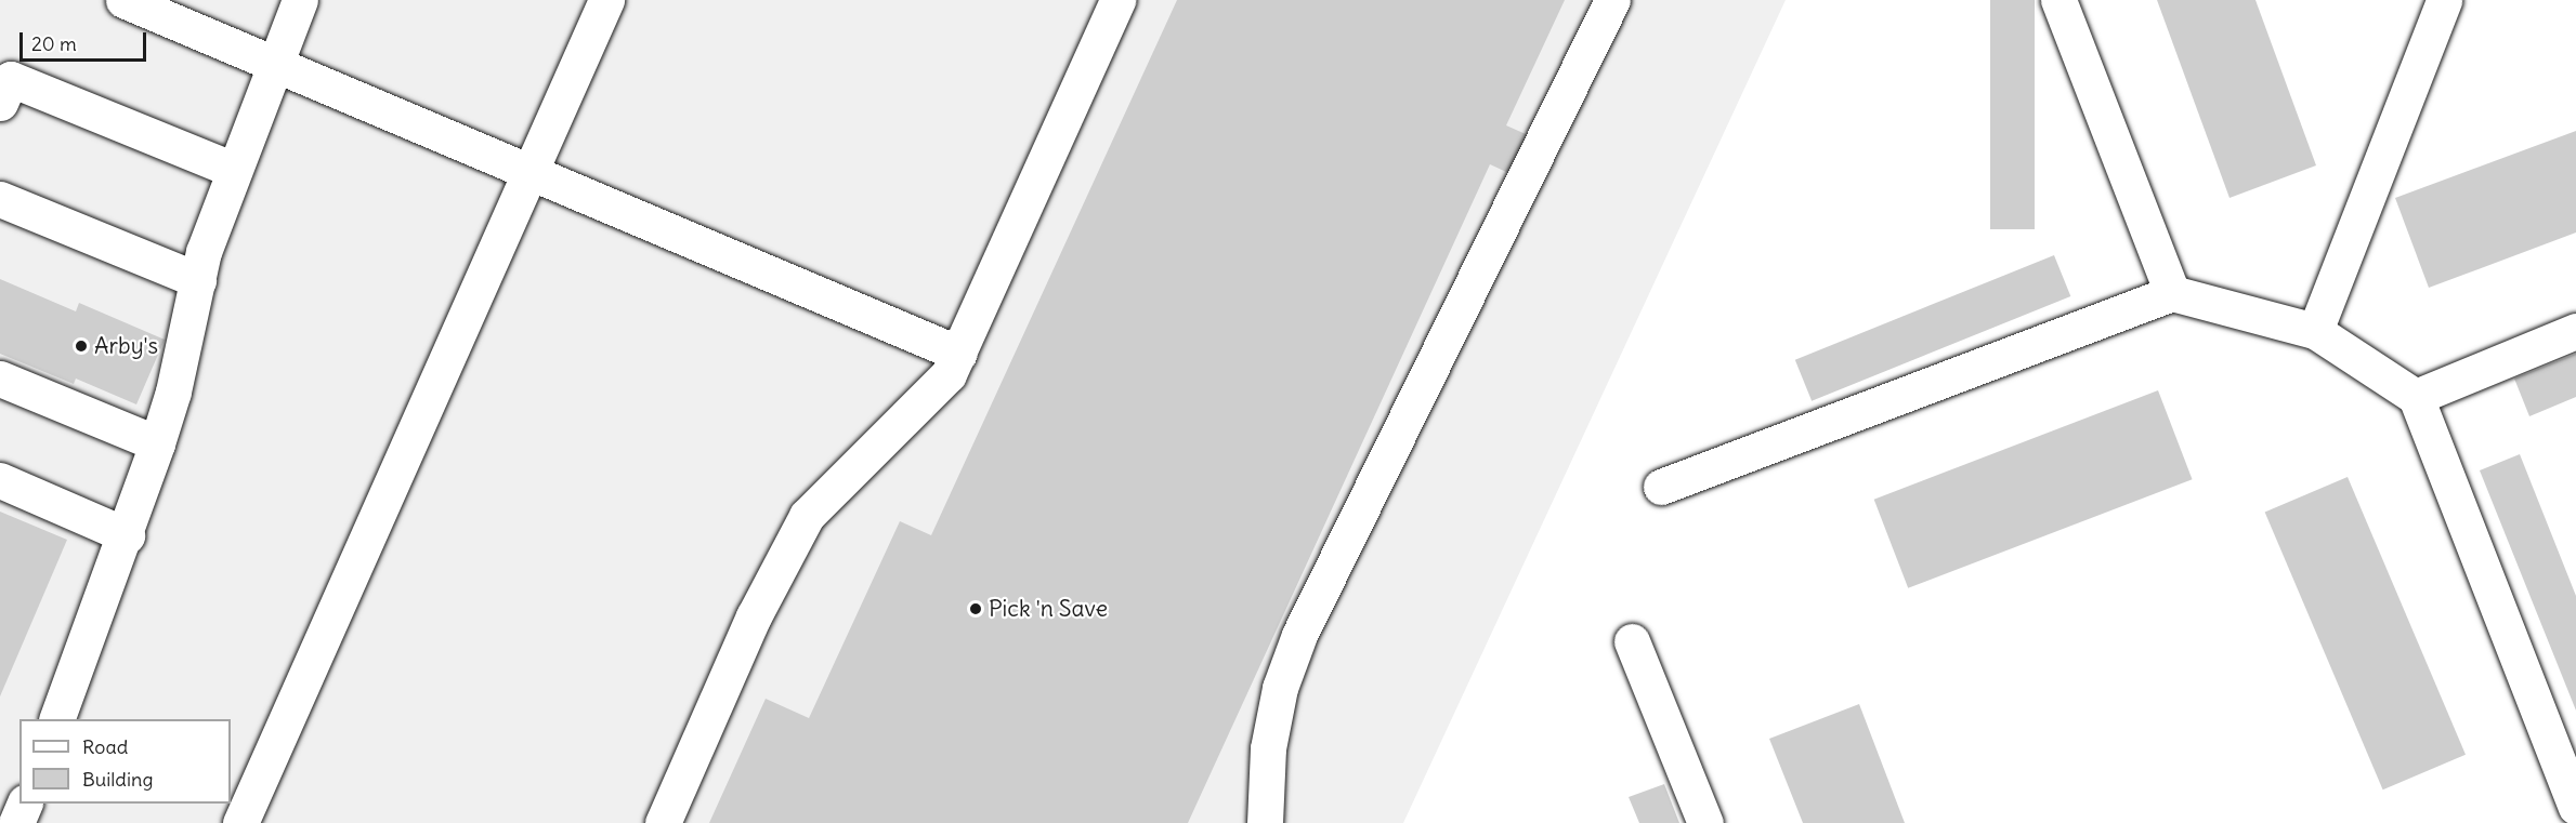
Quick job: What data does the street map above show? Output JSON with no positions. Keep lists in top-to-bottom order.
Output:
{
  "places": ["Arby's", "Pick 'n Save"],
  "legend": ["Road", "Building"],
  "scale_bar": "20 m"
}
